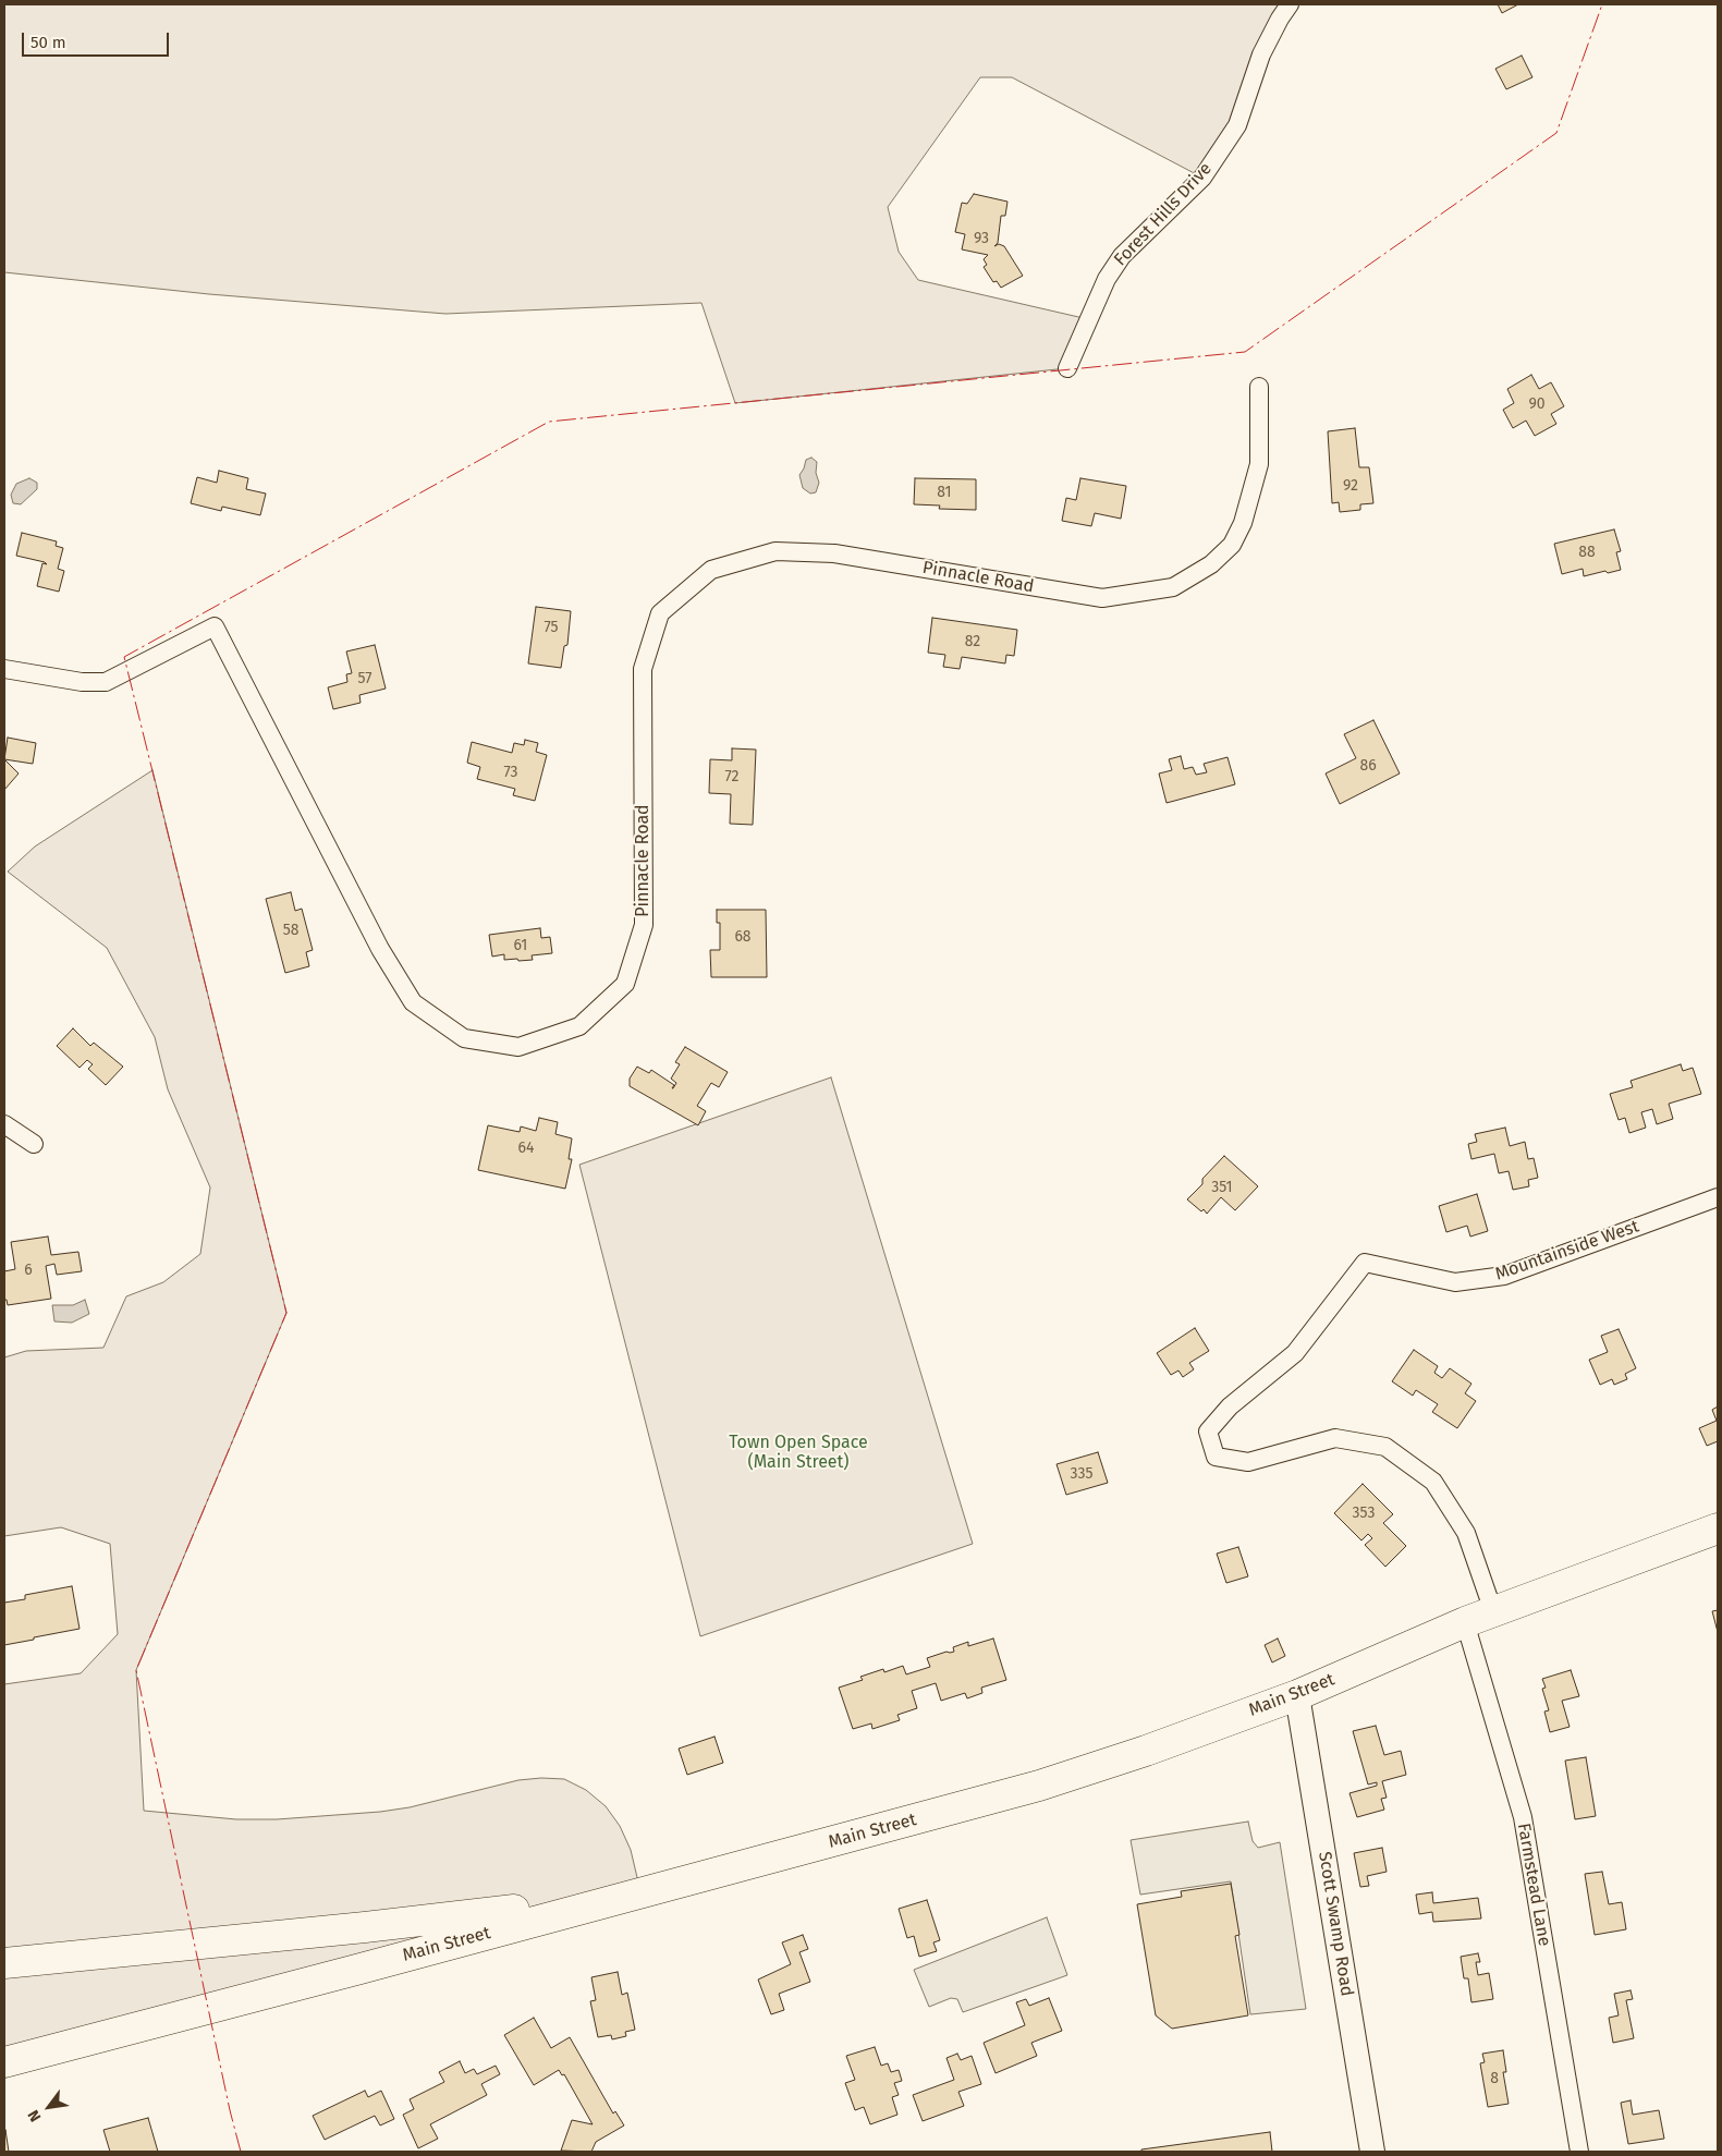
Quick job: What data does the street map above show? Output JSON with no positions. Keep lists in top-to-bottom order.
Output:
{
  "streets": {
    "highway": ["Main Street"],
    "main road": ["Scott Swamp Road"],
    "street": [
      "Forest Hills Drive",
      "Pinnacle Road",
      "Mountainside West",
      "Farmstead Lane"
    ]
  },
  "crossings": [
    ["Mountainside West", "Main Street"],
    ["Main Street", "Farmstead Lane"],
    ["Main Street", "Scott Swamp Road"]
  ],
  "parks": ["Town Open Space (Main Street)"],
  "house_numbers": [
    "93",
    "90",
    "92",
    "81",
    "88",
    "75",
    "82",
    "57",
    "86",
    "73",
    "72",
    "58",
    "68",
    "61",
    "64",
    "351",
    "6",
    "335",
    "353",
    "8"
  ],
  "scale_bar": "50 m",
  "north": "bottom left"
}
